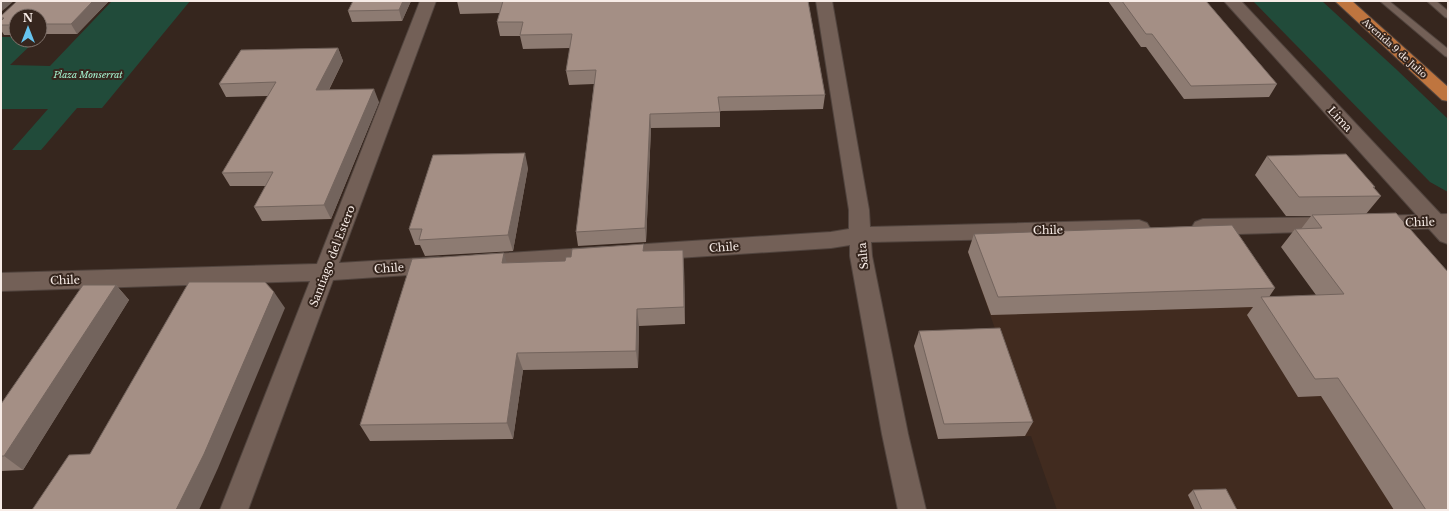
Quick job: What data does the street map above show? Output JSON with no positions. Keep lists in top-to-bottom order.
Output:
{
  "streets": {
    "highway": ["Avenida 9 de Julio"],
    "street": [
      "Lima",
      "Chile",
      "Santiago del Estero",
      "Salta"
    ]
  },
  "crossings": [
    ["Lima", "Chile"],
    ["Chile", "Santiago del Estero"],
    ["Chile", "Salta"]
  ],
  "parks": ["Plaza Monserrat"],
  "north": "top"
}
